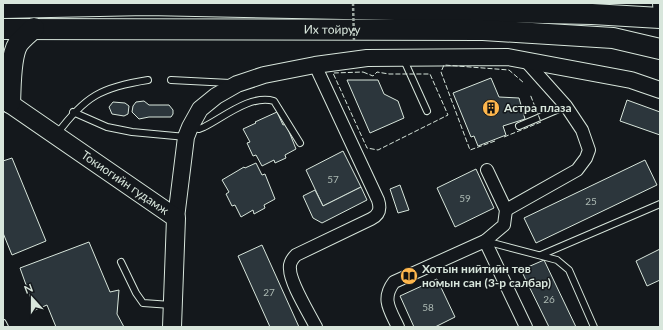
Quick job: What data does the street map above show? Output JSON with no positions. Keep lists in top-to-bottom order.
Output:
{
  "streets": {
    "main road": ["Их тойруу", "Токиогийн гудамж"]
  },
  "places": {
    "building": ["Астра плаза"],
    "library": ["Хотын нийтийн төв номын сан (3-р салбар)"]
  },
  "house_numbers": [
    "57",
    "59",
    "25",
    "27",
    "26",
    "58"
  ],
  "north": "top"
}
